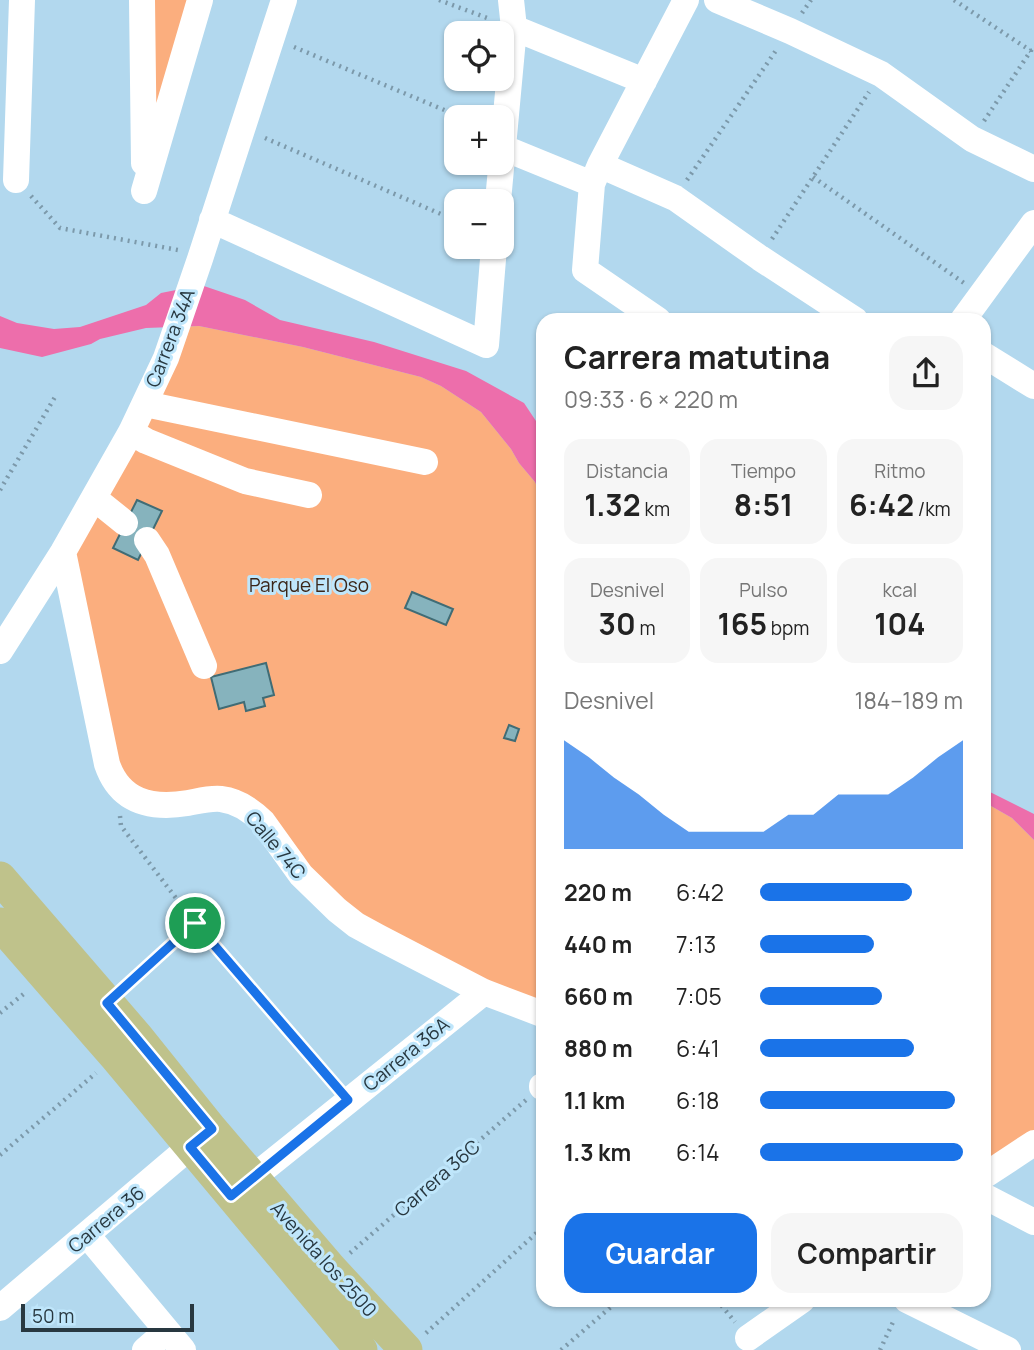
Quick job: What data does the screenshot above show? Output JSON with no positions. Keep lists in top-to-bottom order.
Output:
{
  "streets": {
    "main road": ["Avenida los 2500"],
    "street": [
      "Carrera 34A",
      "Calle 74C",
      "Carrera 36A",
      "Carrera 36"
    ],
    "path": ["Carrera 36C"]
  },
  "crossings": [
    ["Calle 74C", "Carrera 36A"],
    ["Carrera 36A", "Avenida los 2500"],
    ["Carrera 36C", "Avenida los 2500"],
    ["Carrera 36", "Avenida los 2500"]
  ],
  "parks": ["Parque El Oso"],
  "scale_bar": "50 m",
  "page": {
    "map_buttons": ["+", "−"],
    "heading": ["Carrera matutina", "09:33 · 6 × 220 m"],
    "stats": [
      ["Distancia", "1.32 km"],
      ["Tiempo", "8:51"],
      ["Ritmo", "6:42 /km"],
      ["Desnivel", "30 m"],
      ["Pulso", "165 bpm"],
      ["kcal", "104"]
    ],
    "chart": ["Desnivel", "184–189 m"],
    "list": [
      {
        "name": "220 m",
        "note": "6:42"
      },
      {
        "name": "440 m",
        "note": "7:13"
      },
      {
        "name": "660 m",
        "note": "7:05"
      },
      {
        "name": "880 m",
        "note": "6:41"
      },
      {
        "name": "1.1 km",
        "note": "6:18"
      },
      {
        "name": "1.3 km",
        "note": "6:14"
      }
    ],
    "buttons": ["Guardar", "Compartir"],
    "scale": "50 m"
  }
}
